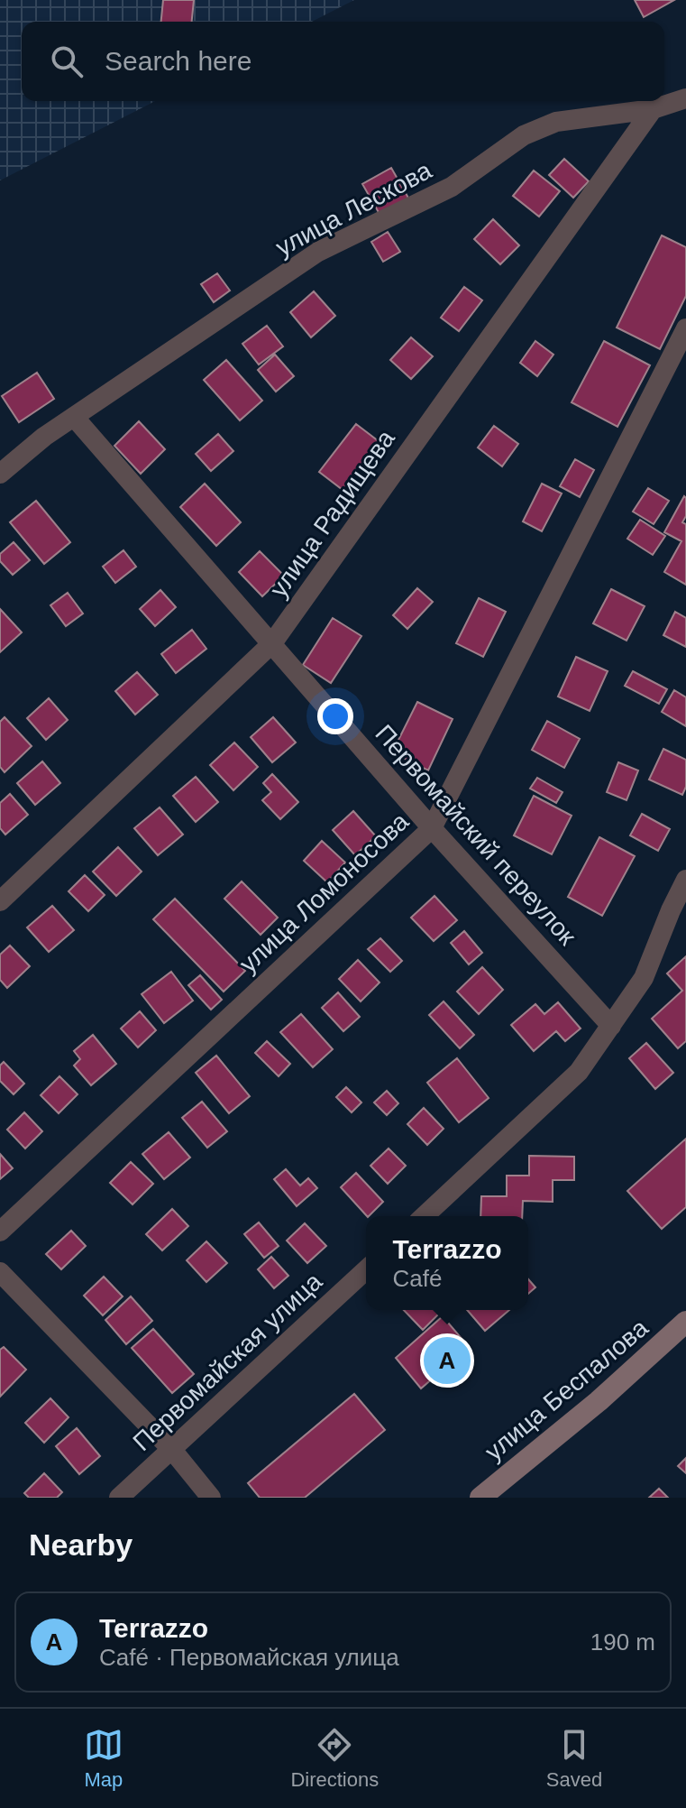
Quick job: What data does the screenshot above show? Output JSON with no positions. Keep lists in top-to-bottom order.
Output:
{
  "streets": {
    "main road": ["улица Беспалова"],
    "street": [
      "улица Лескова",
      "улица Радищева",
      "Первомайский переулок",
      "улица Ломоносова",
      "Первомайская улица"
    ]
  },
  "crossings": [
    ["улица Лескова", "улица Радищева"],
    ["улица Лескова", "Первомайский переулок"],
    ["улица Радищева", "Первомайский переулок"],
    ["Первомайский переулок", "улица Ломоносова"]
  ],
  "page": {
    "search": "Search here",
    "popup": ["Terrazzo", "Café"],
    "pins": "A",
    "heading": "Nearby",
    "list": [
      {
        "mark": "A",
        "name": "Terrazzo",
        "note": "Café · Первомайская улица",
        "value": "190 m"
      }
    ],
    "nav": ["Map", "Directions", "Saved"]
  }
}
